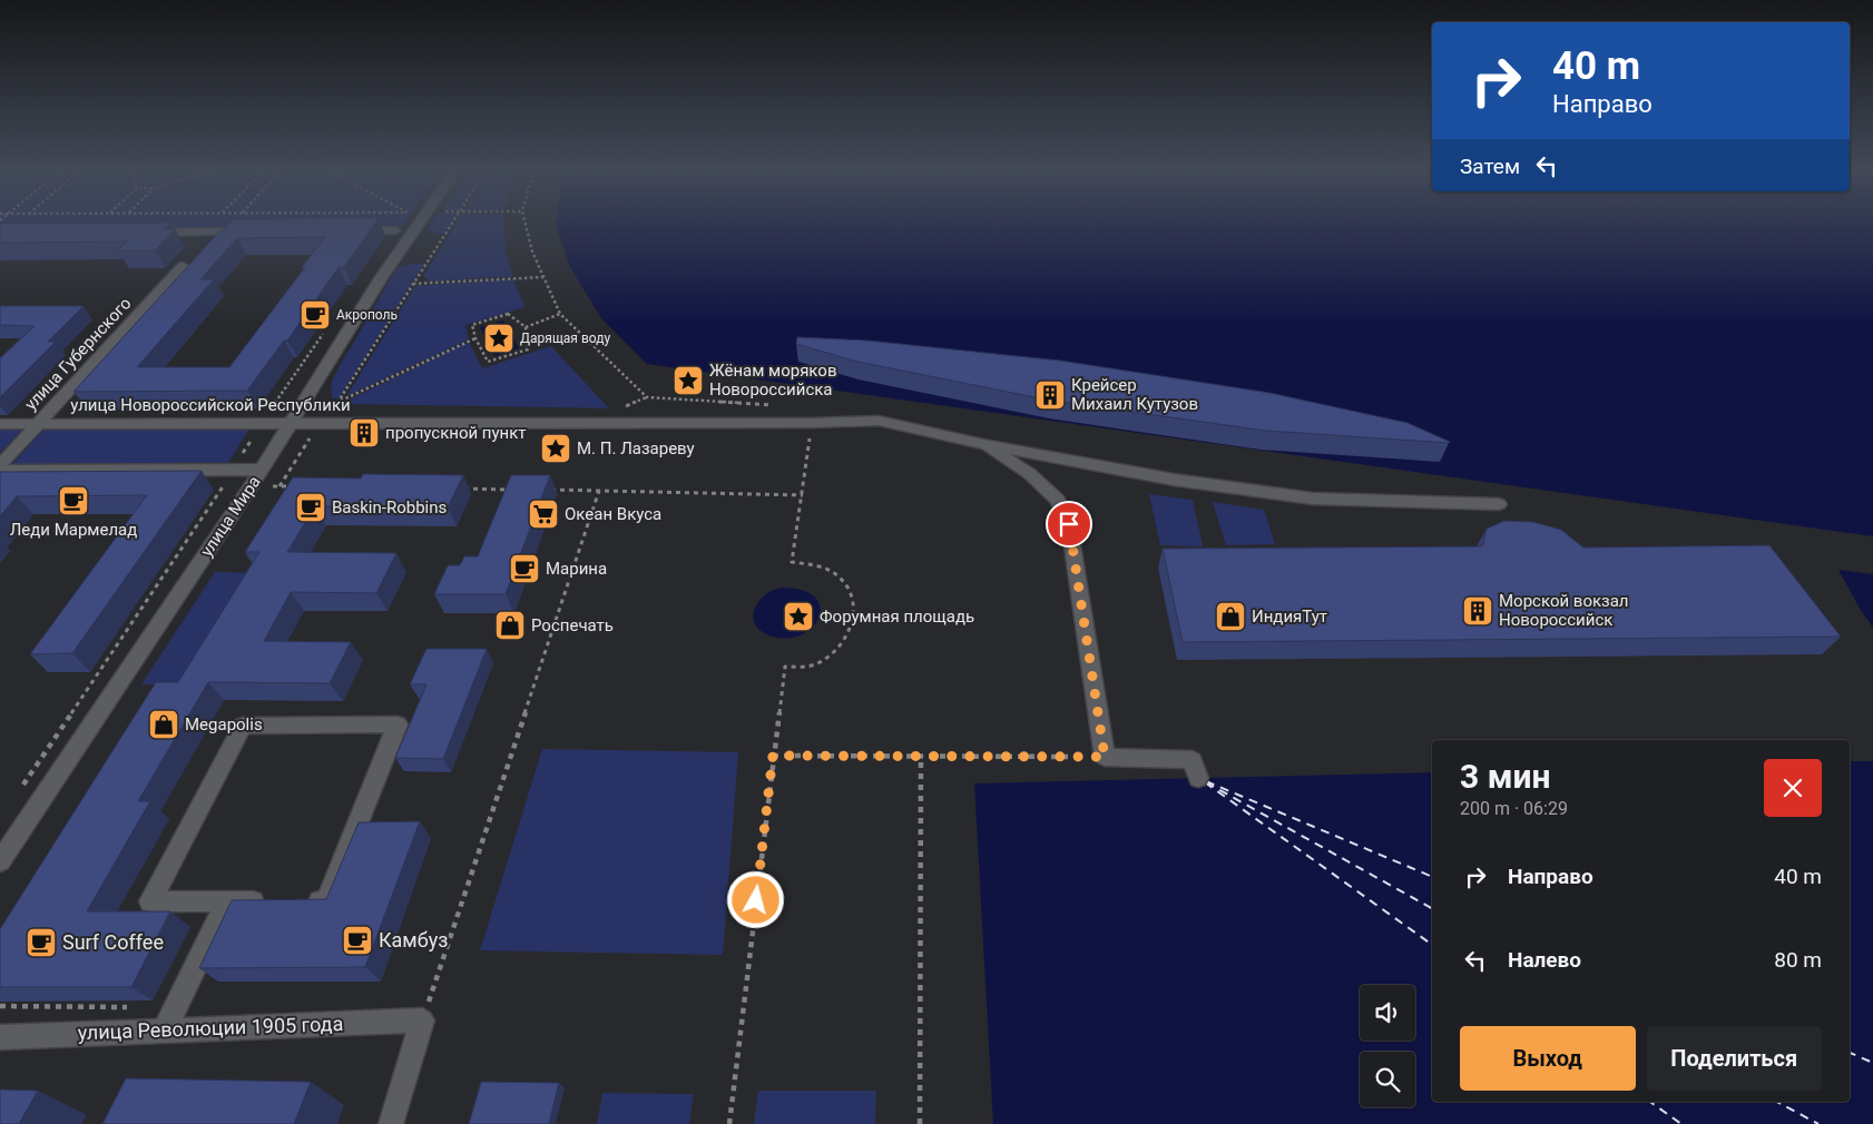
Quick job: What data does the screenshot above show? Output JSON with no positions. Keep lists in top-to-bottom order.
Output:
{
  "streets": {
    "street": [
      "улица Губернского",
      "улица Новороссийской Республики",
      "улица Мира",
      "улица Революции 1905 года"
    ]
  },
  "crossings": [
    ["улица Губернского", "улица Новороссийской Республики"],
    ["улица Новороссийской Республики", "улица Мира"]
  ],
  "places": {
    "cafe": [
      "Акрополь",
      "Леди Мармелад",
      "Baskin-Robbins",
      "Марина",
      "Камбуз",
      "Surf Coffee"
    ],
    "place": [
      "Дарящая воду",
      "Жёнам моряков Новороссийска",
      "М. П. Лазареву",
      "Форумная площадь"
    ],
    "building": ["Крейсер Михаил Кутузов", "пропускной пункт", "Морской вокзал Новороссийск"],
    "supermarket": ["Океан Вкуса"],
    "shop": ["ИндияТут", "Роспечать", "Megapolis"]
  },
  "page": {
    "turn": ["40 m", "Направо"],
    "then": "Затем",
    "heading": ["3 мин", "200 m · 06:29"],
    "list": [
      {
        "name": "Направо",
        "value": "40 m"
      },
      {
        "name": "Налево",
        "value": "80 m"
      }
    ],
    "buttons": ["Выход", "Поделиться"]
  }
}
